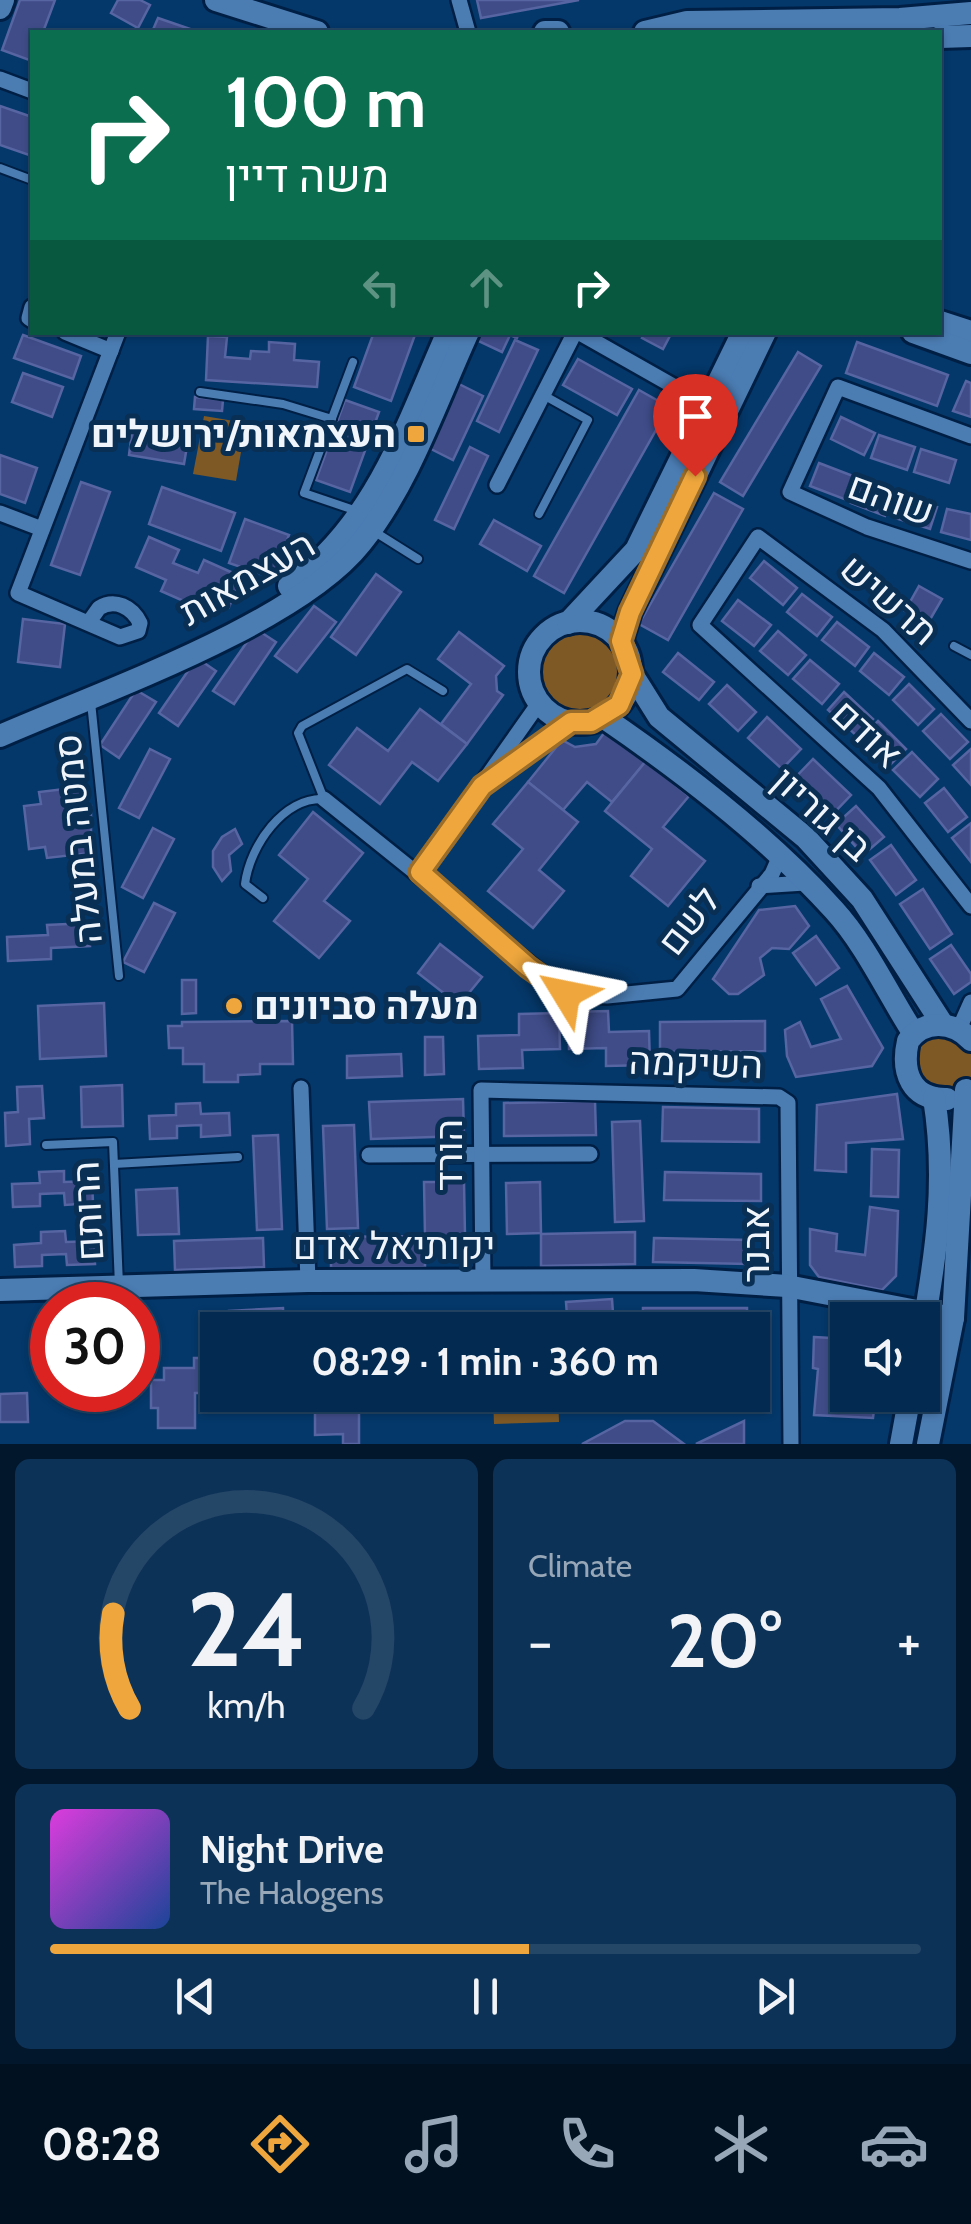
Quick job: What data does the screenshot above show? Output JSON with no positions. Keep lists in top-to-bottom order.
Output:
{
  "streets": {
    "street": [
      "שוהם",
      "העצמאות",
      "תרשיש",
      "אודם",
      "בן גוריון",
      "לשם",
      "השיקמה",
      "הורד",
      "אבנר",
      "יקותיאל אדם"
    ],
    "lane": ["סמטה במעלה", "הרותם"]
  },
  "crossings": [
    ["העצמאות", "סמטה במעלה"],
    ["תרשיש", "אודם"],
    ["השיקמה", "הורד"],
    ["השיקמה", "אבנר"],
    ["הורד", "יקותיאל אדם"],
    ["אבנר", "יקותיאל אדם"]
  ],
  "places": {
    "transit": ["העצמאות/ירושלים"],
    "other": ["מעלה סביונים"]
  },
  "page": {
    "turn": ["100 m", "משה דיין"],
    "limit": "30",
    "trip": "08:29 · 1 min · 360 m",
    "tile": "Climate",
    "heat": ["−", "20°", "+"],
    "song": ["Night Drive", "The Halogens"],
    "tabs": "08:28",
    "gauge": ["24", "km/h"]
  }
}
